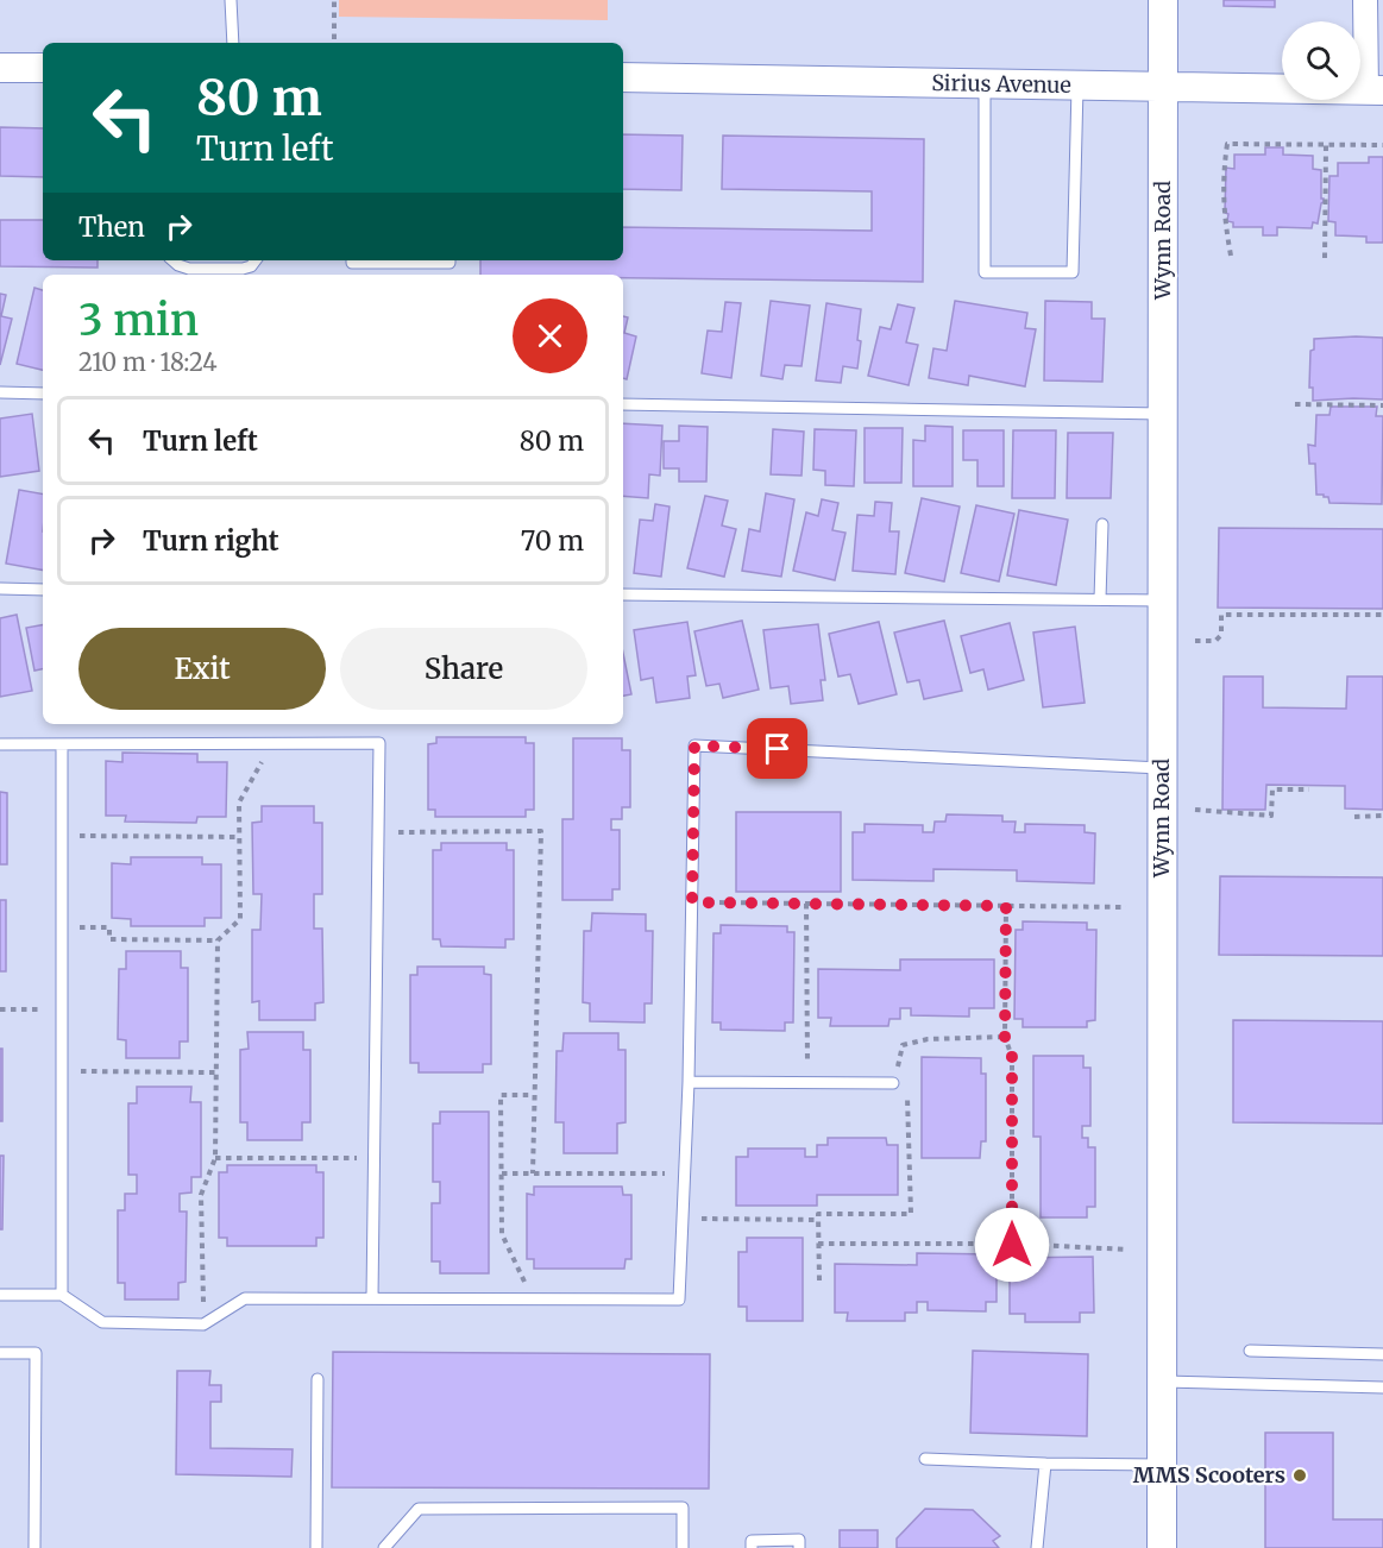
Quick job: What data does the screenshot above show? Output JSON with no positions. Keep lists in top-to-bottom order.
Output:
{
  "streets": {
    "street": ["Sirius Avenue", "Wynn Road"]
  },
  "crossings": [
    ["Sirius Avenue", "Wynn Road"]
  ],
  "places": ["MMS Scooters"],
  "page": {
    "turn": ["80 m", "Turn left"],
    "then": "Then",
    "heading": ["3 min", "210 m · 18:24"],
    "list": [
      {
        "name": "Turn left",
        "value": "80 m"
      },
      {
        "name": "Turn right",
        "value": "70 m"
      }
    ],
    "buttons": ["Exit", "Share"]
  }
}
